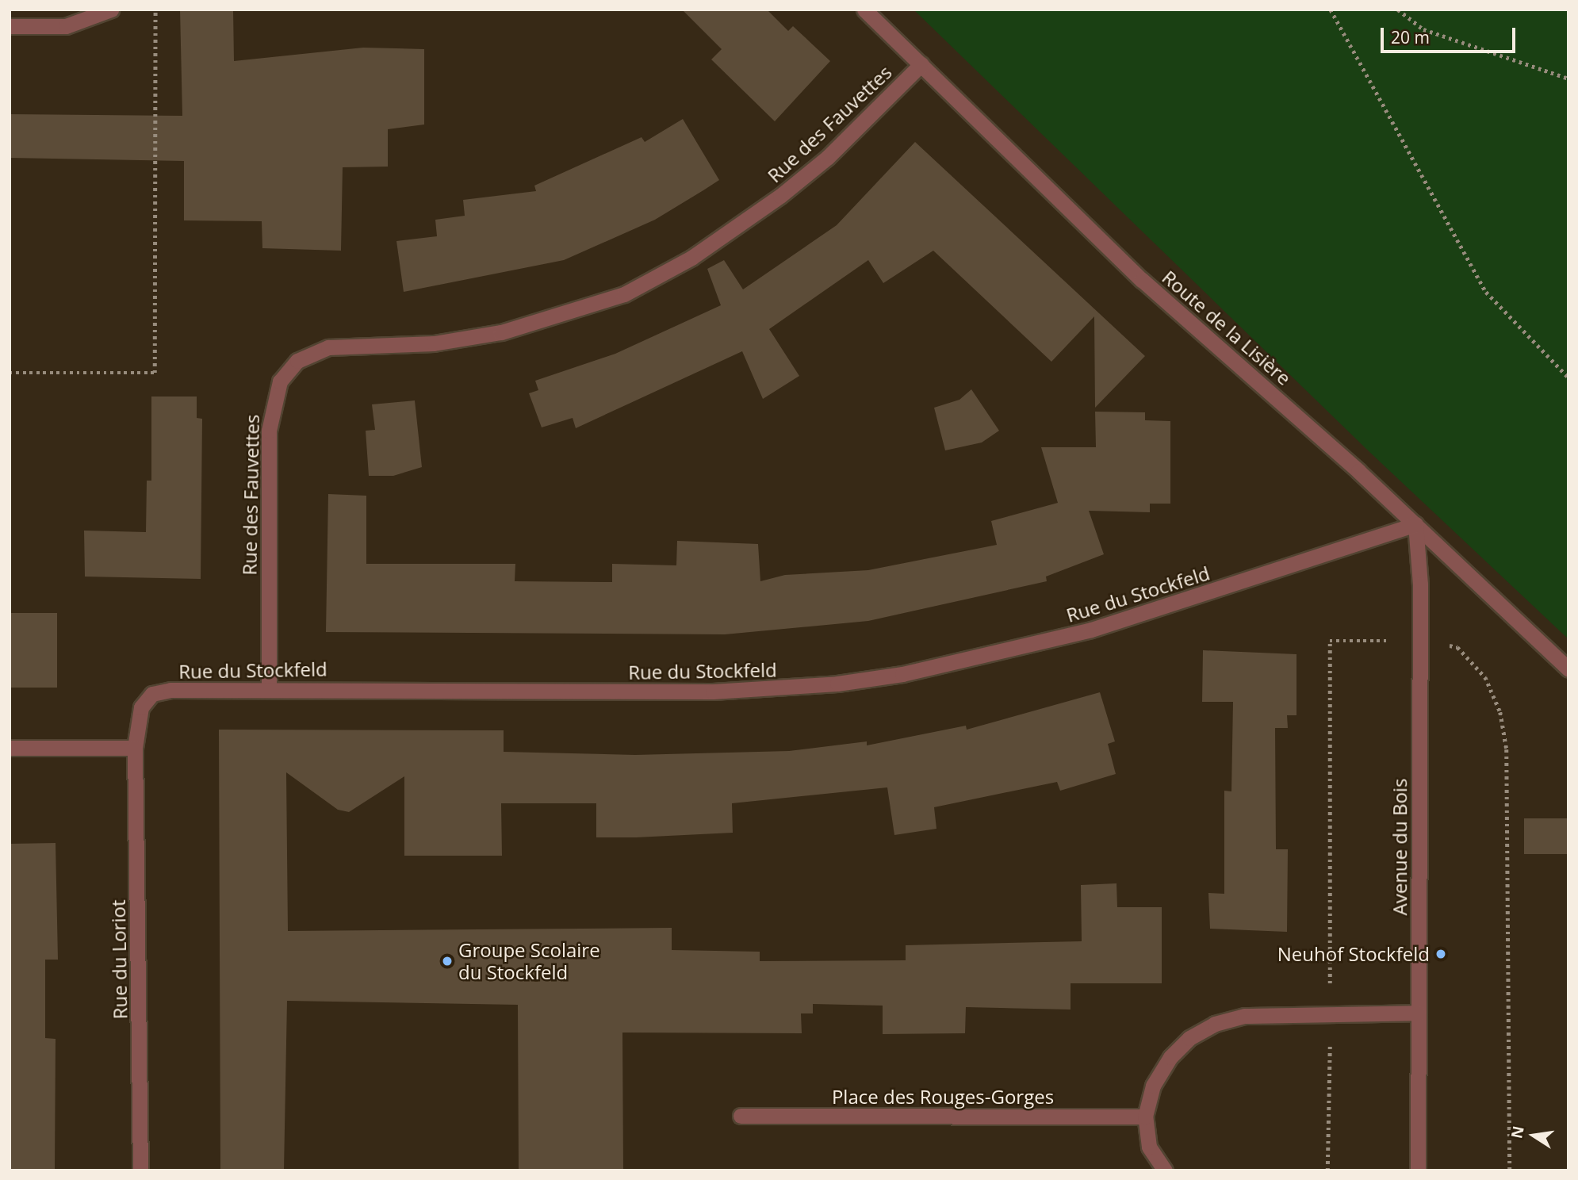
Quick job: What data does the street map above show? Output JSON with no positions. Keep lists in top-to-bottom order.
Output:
{
  "streets": {
    "street": [
      "Rue des Fauvettes",
      "Route de la Lisière",
      "Rue du Stockfeld",
      "Avenue du Bois",
      "Rue du Loriot",
      "Place des Rouges-Gorges"
    ]
  },
  "crossings": [
    ["Rue des Fauvettes", "Route de la Lisière"],
    ["Rue des Fauvettes", "Rue du Stockfeld"],
    ["Route de la Lisière", "Rue du Stockfeld"],
    ["Route de la Lisière", "Avenue du Bois"],
    ["Rue du Stockfeld", "Avenue du Bois"],
    ["Rue du Stockfeld", "Rue du Loriot"]
  ],
  "places": ["Neuhof Stockfeld", "Groupe Scolaire du Stockfeld"],
  "scale_bar": "20 m",
  "north": "left"
}
